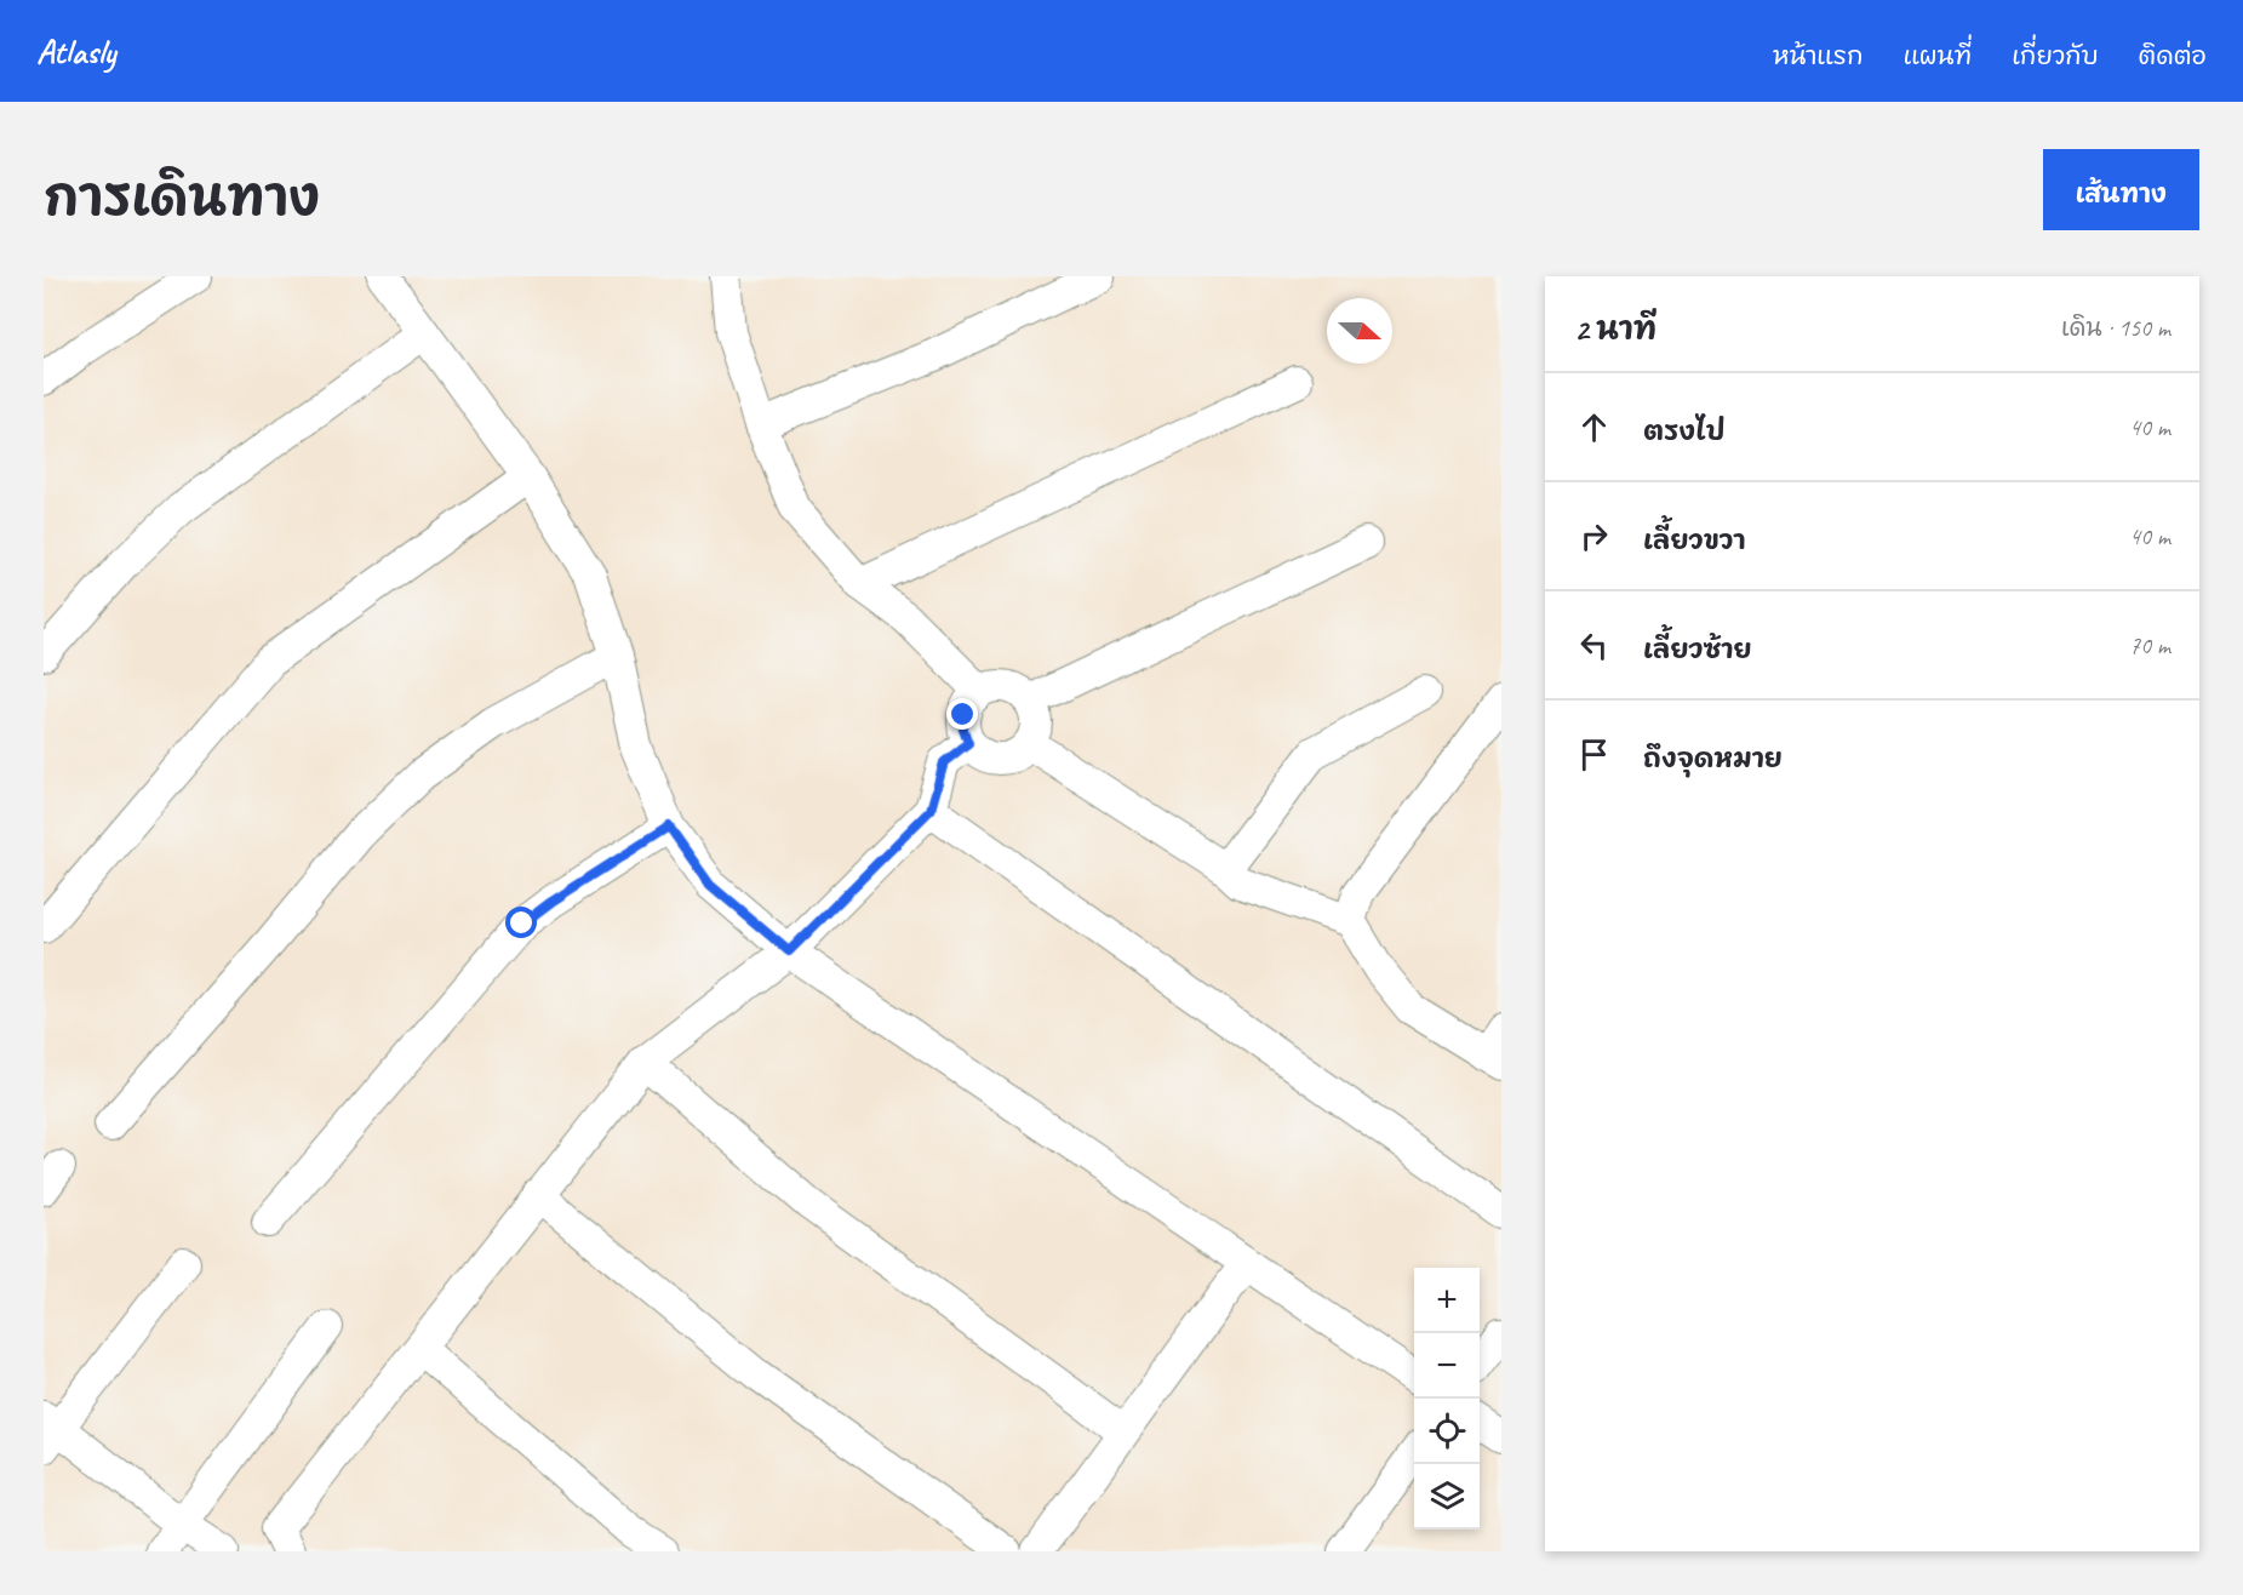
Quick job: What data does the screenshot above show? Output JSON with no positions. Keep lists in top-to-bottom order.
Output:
{
  "north": "right",
  "page": {
    "header": "Atlasly",
    "nav": [
      "หน้าแรก",
      "แผนที่",
      "เกี่ยวกับ",
      "ติดต่อ"
    ],
    "title": "การเดินทาง",
    "buttons": "เส้นทาง",
    "heading": ["2 นาที", "เดิน · 150 m"],
    "list": [
      ["ตรงไป", "40 m"],
      ["เลี้ยวขวา", "40 m"],
      ["เลี้ยวซ้าย", "70 m"],
      "ถึงจุดหมาย"
    ],
    "map_buttons": ["+", "−"]
  }
}
